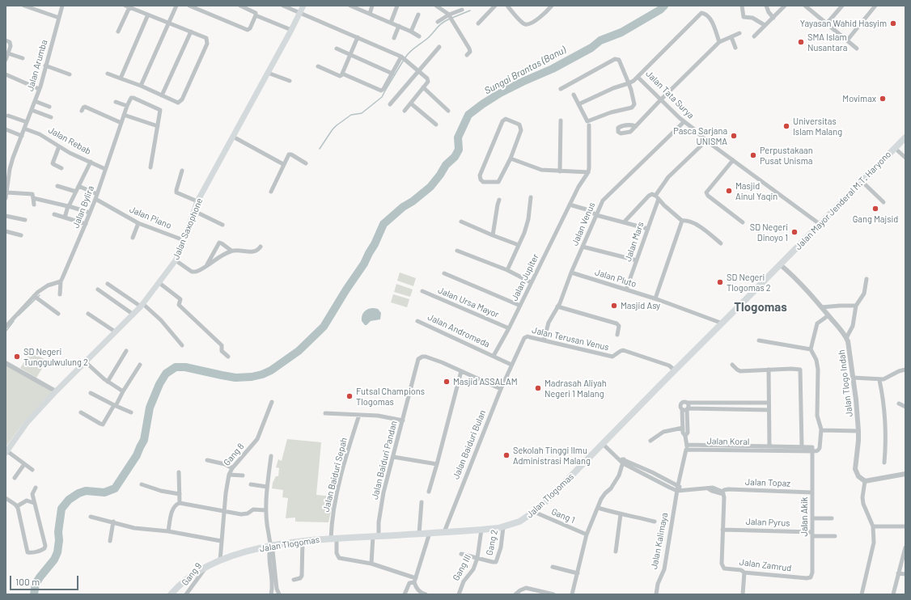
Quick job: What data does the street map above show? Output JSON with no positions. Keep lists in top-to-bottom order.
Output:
{
  "streets": {
    "main road": ["Jalan Mayor Jenderal M.T. Haryono", "Jalan Saxophone", "Jalan Tlogomas"],
    "street": [
      "Jalan Arumba",
      "Jalan Tata Surya",
      "Jalan Rebab",
      "Jalan Bylira",
      "Jalan Piano",
      "Jalan Venus",
      "Jalan Mars",
      "Jalan Jupiter",
      "Jalan Pluto",
      "Jalan Ursa Mayor",
      "Jalan Andromeda",
      "Jalan Terusan Venus",
      "Jalan Tlogo Indah",
      "Jalan Koral",
      "Jalan Baiduri Bulan",
      "Gang 8",
      "Jalan Baiduri Pandan",
      "Jalan Baiduri Sepah",
      "Jalan Topaz",
      "Gang 1",
      "Jalan Akik",
      "Jalan Pyrus",
      "Jalan Kalimaya",
      "Gang 2",
      "Jalan Zamrud",
      "Gang III",
      "Gang 9"
    ]
  },
  "crossings": [
    ["Jalan Arumba", "Jalan Rebab"],
    ["Jalan Tata Surya", "Jalan Mayor Jenderal M.T. Haryono"],
    ["Jalan Tata Surya", "Jalan Venus"],
    ["Jalan Rebab", "Jalan Bylira"],
    ["Jalan Mayor Jenderal M.T. Haryono", "Jalan Tlogo Indah"],
    ["Jalan Mayor Jenderal M.T. Haryono", "Jalan Tlogomas"],
    ["Jalan Bylira", "Jalan Piano"],
    ["Jalan Piano", "Jalan Saxophone"],
    ["Jalan Venus", "Jalan Pluto"],
    ["Jalan Venus", "Jalan Terusan Venus"],
    ["Jalan Mars", "Jalan Pluto"],
    ["Jalan Jupiter", "Jalan Ursa Mayor"],
    ["Jalan Jupiter", "Jalan Andromeda"],
    ["Jalan Pluto", "Jalan Tlogomas"],
    ["Jalan Terusan Venus", "Jalan Baiduri Bulan"],
    ["Jalan Terusan Venus", "Jalan Tlogomas"],
    ["Jalan Tlogo Indah", "Jalan Tlogomas"],
    ["Jalan Koral", "Jalan Akik"],
    ["Jalan Baiduri Bulan", "Jalan Tlogomas"],
    ["Gang 8", "Jalan Tlogomas"],
    ["Jalan Baiduri Pandan", "Jalan Baiduri Sepah"],
    ["Jalan Baiduri Pandan", "Jalan Tlogomas"],
    ["Jalan Baiduri Sepah", "Jalan Tlogomas"],
    ["Jalan Topaz", "Jalan Akik"],
    ["Jalan Topaz", "Jalan Kalimaya"],
    ["Jalan Tlogomas", "Gang 1"],
    ["Jalan Tlogomas", "Gang 2"],
    ["Jalan Tlogomas", "Gang III"],
    ["Jalan Tlogomas", "Gang 9"],
    ["Jalan Akik", "Jalan Pyrus"],
    ["Jalan Akik", "Jalan Zamrud"],
    ["Jalan Pyrus", "Jalan Zamrud"],
    ["Gang 2", "Gang III"]
  ],
  "districts": ["Tlogomas"],
  "water": ["Sungai Brantas (Banu)"],
  "places": [
    "Yayasan Wahid Hasyim",
    "SMA Islam Nusantara",
    "Movimax",
    "Universitas Islam Malang",
    "Pasca Sarjana UNISMA",
    "Perpustakaan Pusat Unisma",
    "Masjid Ainul Yaqin",
    "Gang Majsid",
    "SD Negeri Dinoyo 1",
    "SD Negeri Tlogomas 2",
    "Masjid Asy",
    "SD Negeri Tunggulwulung 2",
    "Masjid ASSALAM",
    "Madrasah Aliyah Negeri 1 Malang",
    "Futsal Champions Tlogomas",
    "Sekolah Tinggi Ilmu Administrasi Malang"
  ],
  "scale_bar": "100 m"
}
